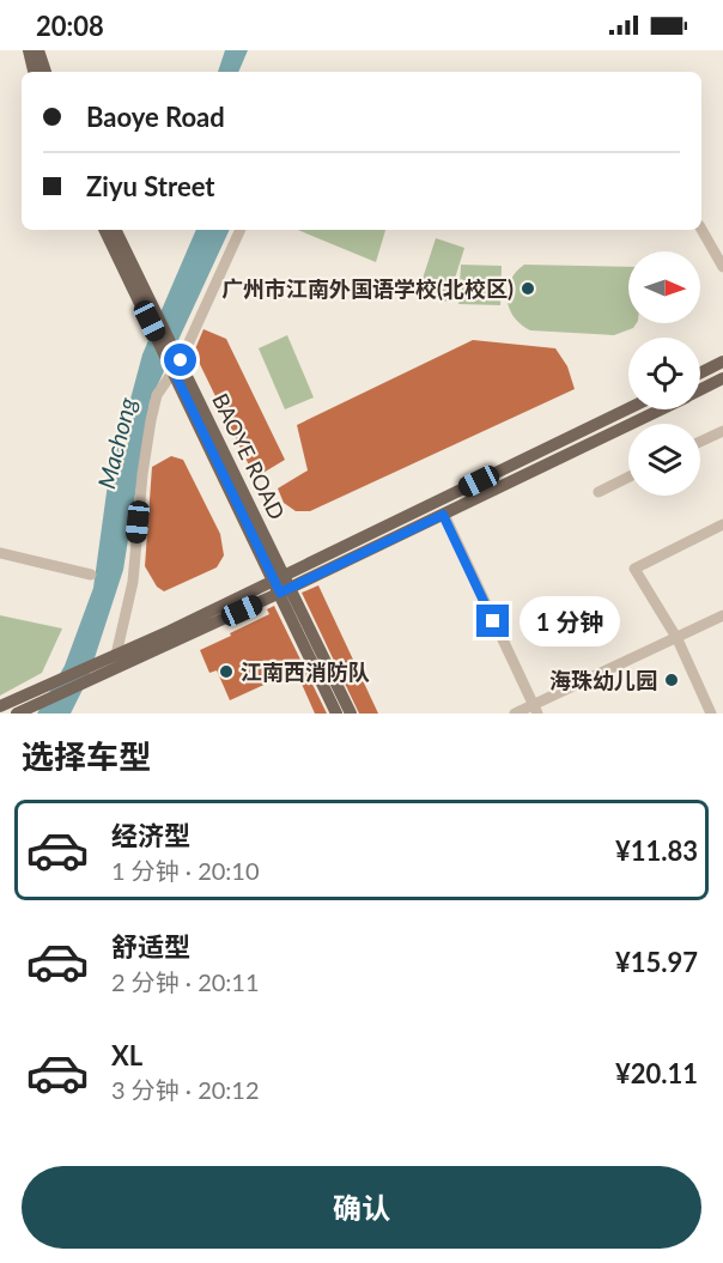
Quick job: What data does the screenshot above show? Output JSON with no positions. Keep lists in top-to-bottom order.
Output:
{
  "streets": {
    "main road": ["BAOYE ROAD"]
  },
  "water": ["Machong"],
  "places": ["广州市江南外国语学校(北校区)", "江南西消防队", "海珠幼儿园"],
  "north": "right",
  "page": {
    "status": "20:08",
    "banner": ["Baoye Road", "Ziyu Street"],
    "bubble": "1 分钟",
    "heading": "选择车型",
    "list": [
      {
        "name": "经济型",
        "note": "1 分钟 · 20:10",
        "value": "¥11.83"
      },
      {
        "name": "舒适型",
        "note": "2 分钟 · 20:11",
        "value": "¥15.97"
      },
      {
        "name": "XL",
        "note": "3 分钟 · 20:12",
        "value": "¥20.11"
      }
    ],
    "buttons": "确认"
  }
}
